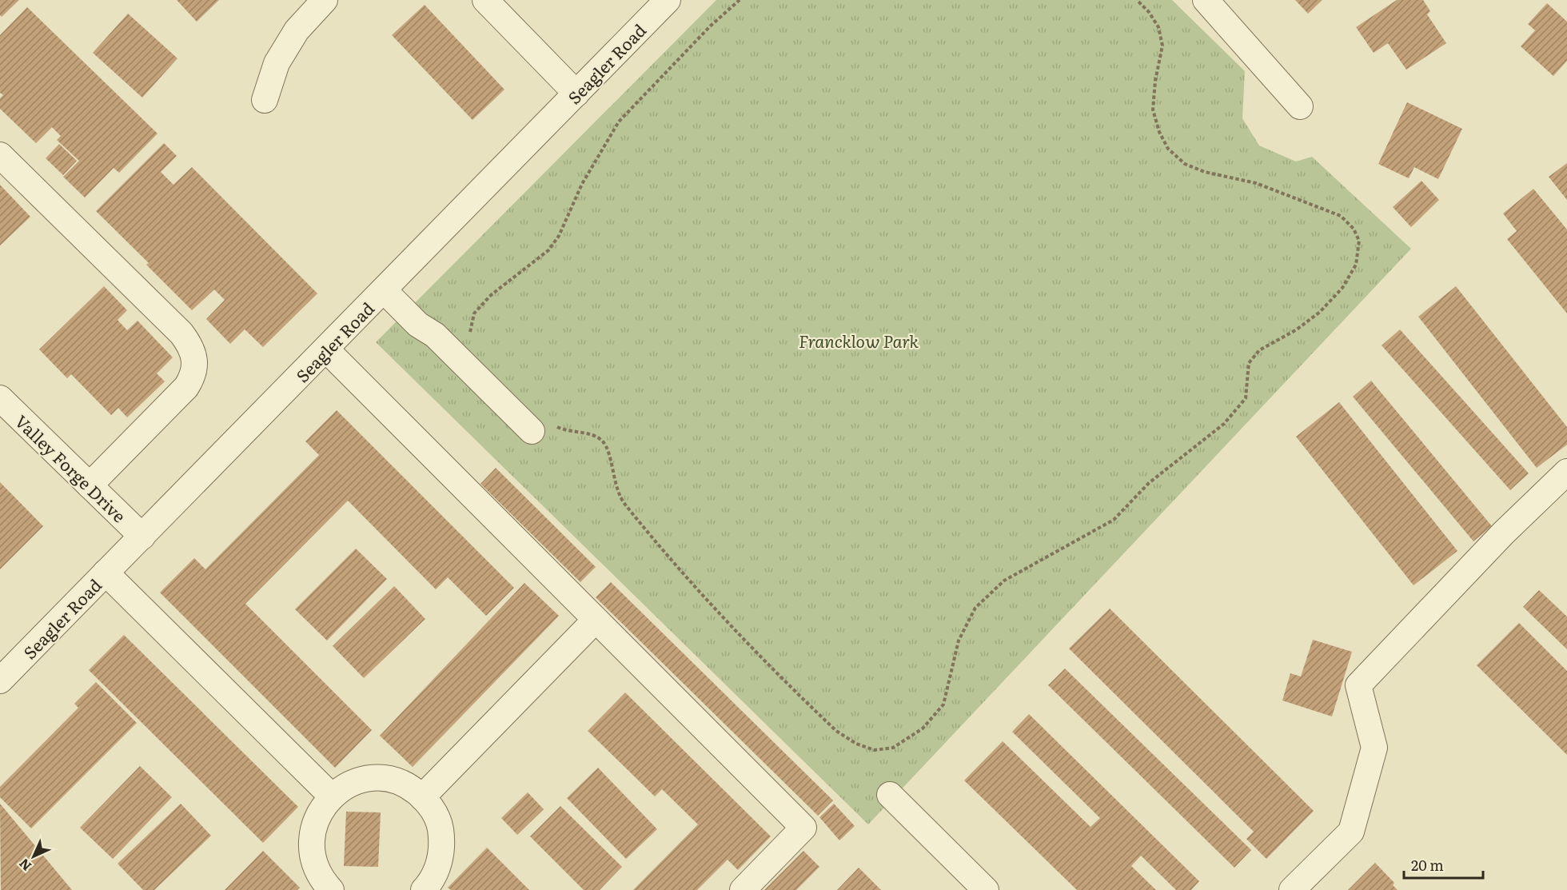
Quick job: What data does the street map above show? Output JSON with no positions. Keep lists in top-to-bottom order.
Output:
{
  "streets": {
    "street": ["Seagler Road", "Valley Forge Drive"]
  },
  "crossings": [
    ["Seagler Road", "Valley Forge Drive"]
  ],
  "parks": ["Francklow Park"],
  "scale_bar": "20 m",
  "north": "bottom left"
}
